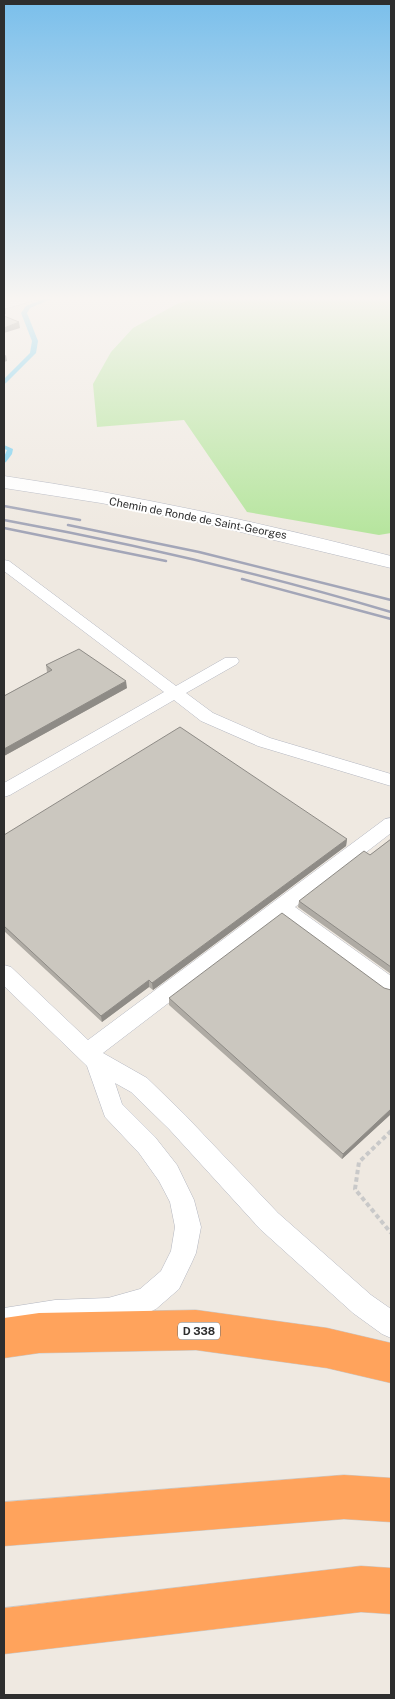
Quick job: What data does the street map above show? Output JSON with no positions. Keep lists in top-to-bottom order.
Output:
{
  "streets": {
    "highway": ["D 338"],
    "street": ["Chemin de Ronde de Saint-Georges"]
  }
}
